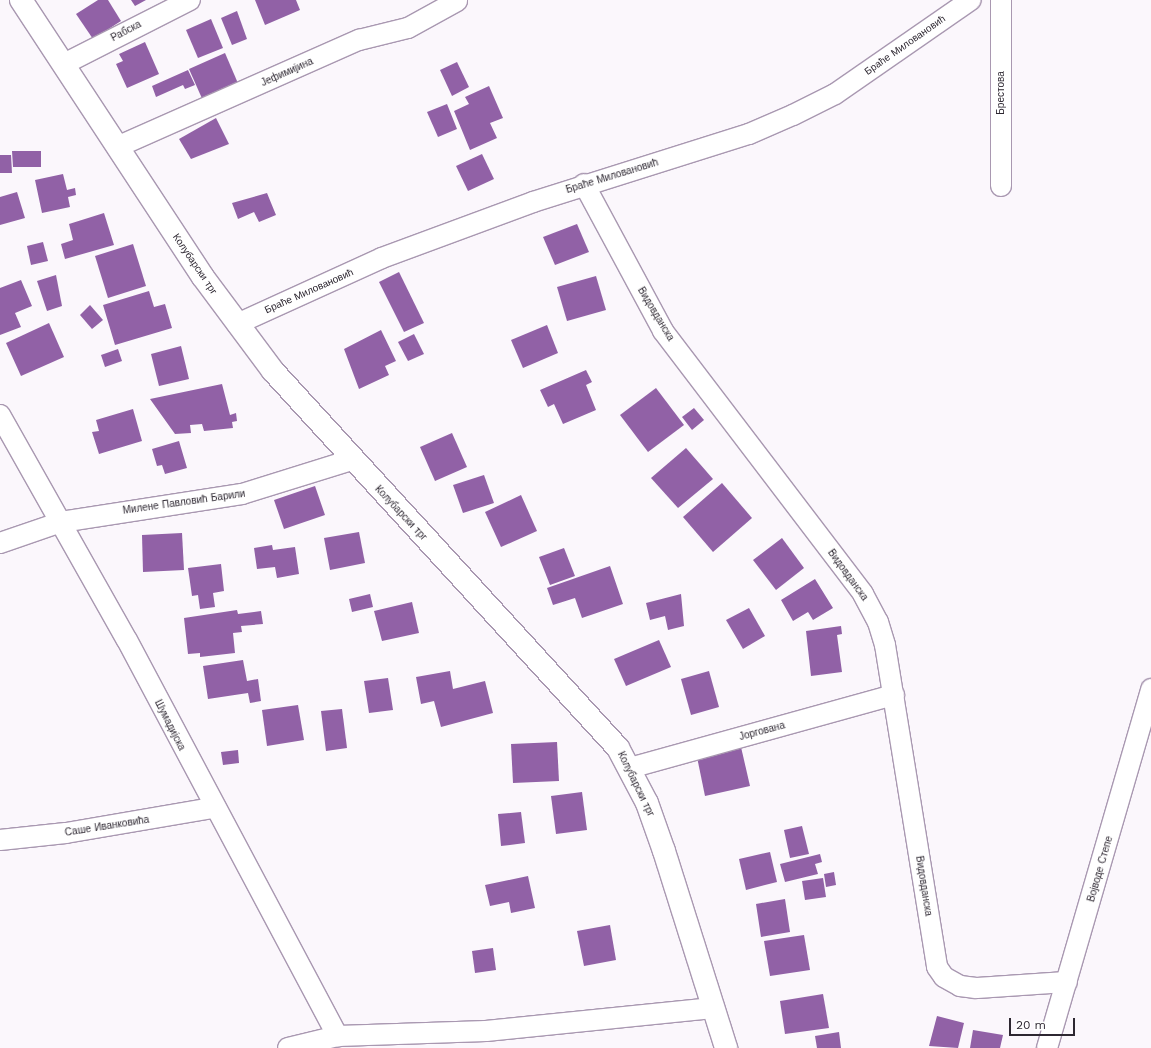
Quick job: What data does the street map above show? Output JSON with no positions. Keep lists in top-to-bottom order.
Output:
{
  "streets": {
    "street": [
      "Рабска",
      "Браће Миловановић",
      "Јефимијина",
      "Брестова",
      "Колубарски трг",
      "Видовданска",
      "Милене Павловић Барили",
      "Шумадијска",
      "Јоргована",
      "Саше Иванковића",
      "Војводе Степе"
    ]
  },
  "crossings": [
    ["Рабска", "Колубарски трг"],
    ["Браће Миловановић", "Колубарски трг"],
    ["Браће Миловановић", "Видовданска"],
    ["Јефимијина", "Колубарски трг"],
    ["Колубарски трг", "Милене Павловић Барили"],
    ["Колубарски трг", "Јоргована"],
    ["Видовданска", "Јоргована"],
    ["Видовданска", "Војводе Степе"],
    ["Милене Павловић Барили", "Шумадијска"],
    ["Шумадијска", "Саше Иванковића"]
  ],
  "scale_bar": "20 m"
}
